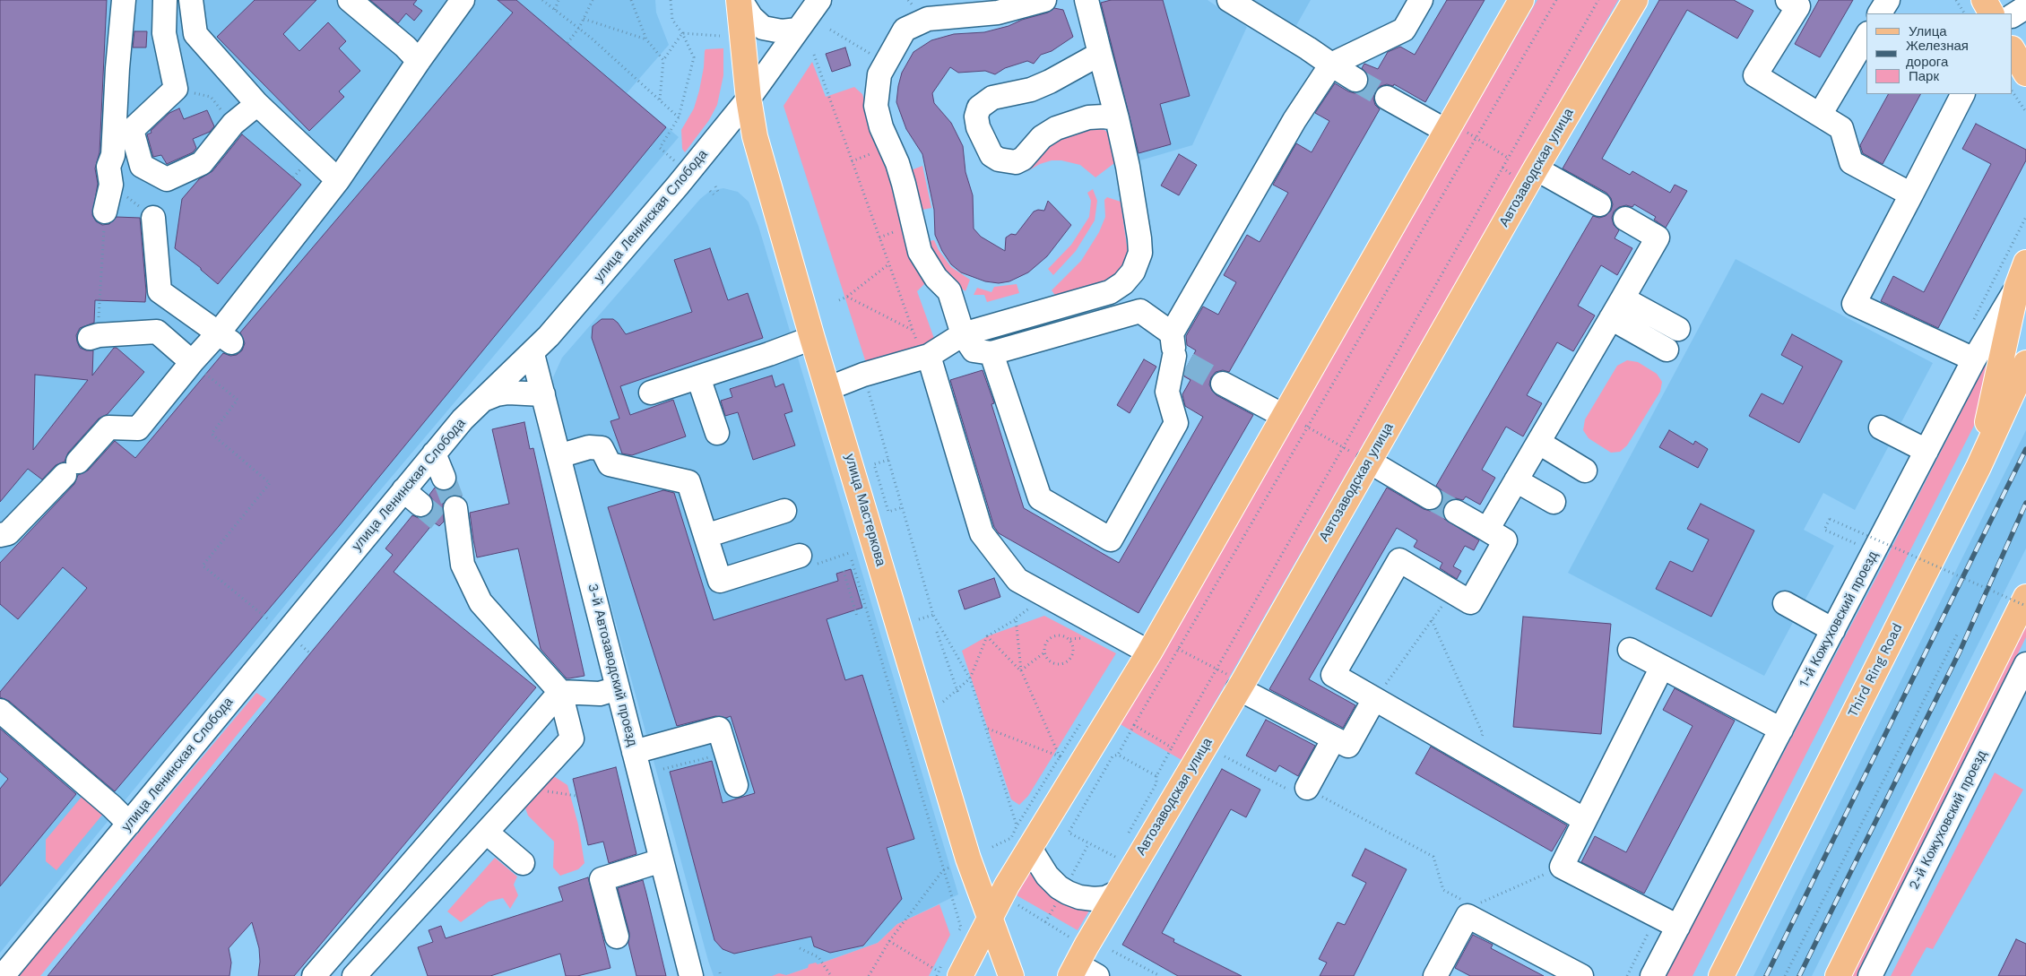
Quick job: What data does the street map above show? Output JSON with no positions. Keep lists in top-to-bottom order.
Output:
{
  "streets": {
    "main road": [
      "Автозаводская улица",
      "улица Мастеркова",
      "1-й Кожуховский проезд",
      "Third Ring Road"
    ],
    "street": ["улица Ленинская Слобода", "3-й Автозаводский проезд", "2-й Кожуховский проезд"]
  },
  "crossings": [
    ["улица Ленинская Слобода", "улица Мастеркова"],
    ["улица Ленинская Слобода", "3-й Автозаводский проезд"]
  ],
  "legend": ["Улица", "Железная дорога", "Парк"]
}
